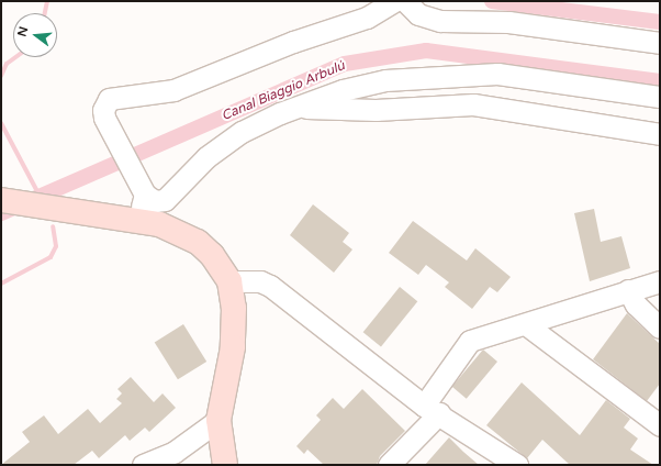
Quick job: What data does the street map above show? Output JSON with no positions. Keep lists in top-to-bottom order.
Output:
{
  "water": ["Canal Biaggio Arbulú"],
  "north": "left"
}
